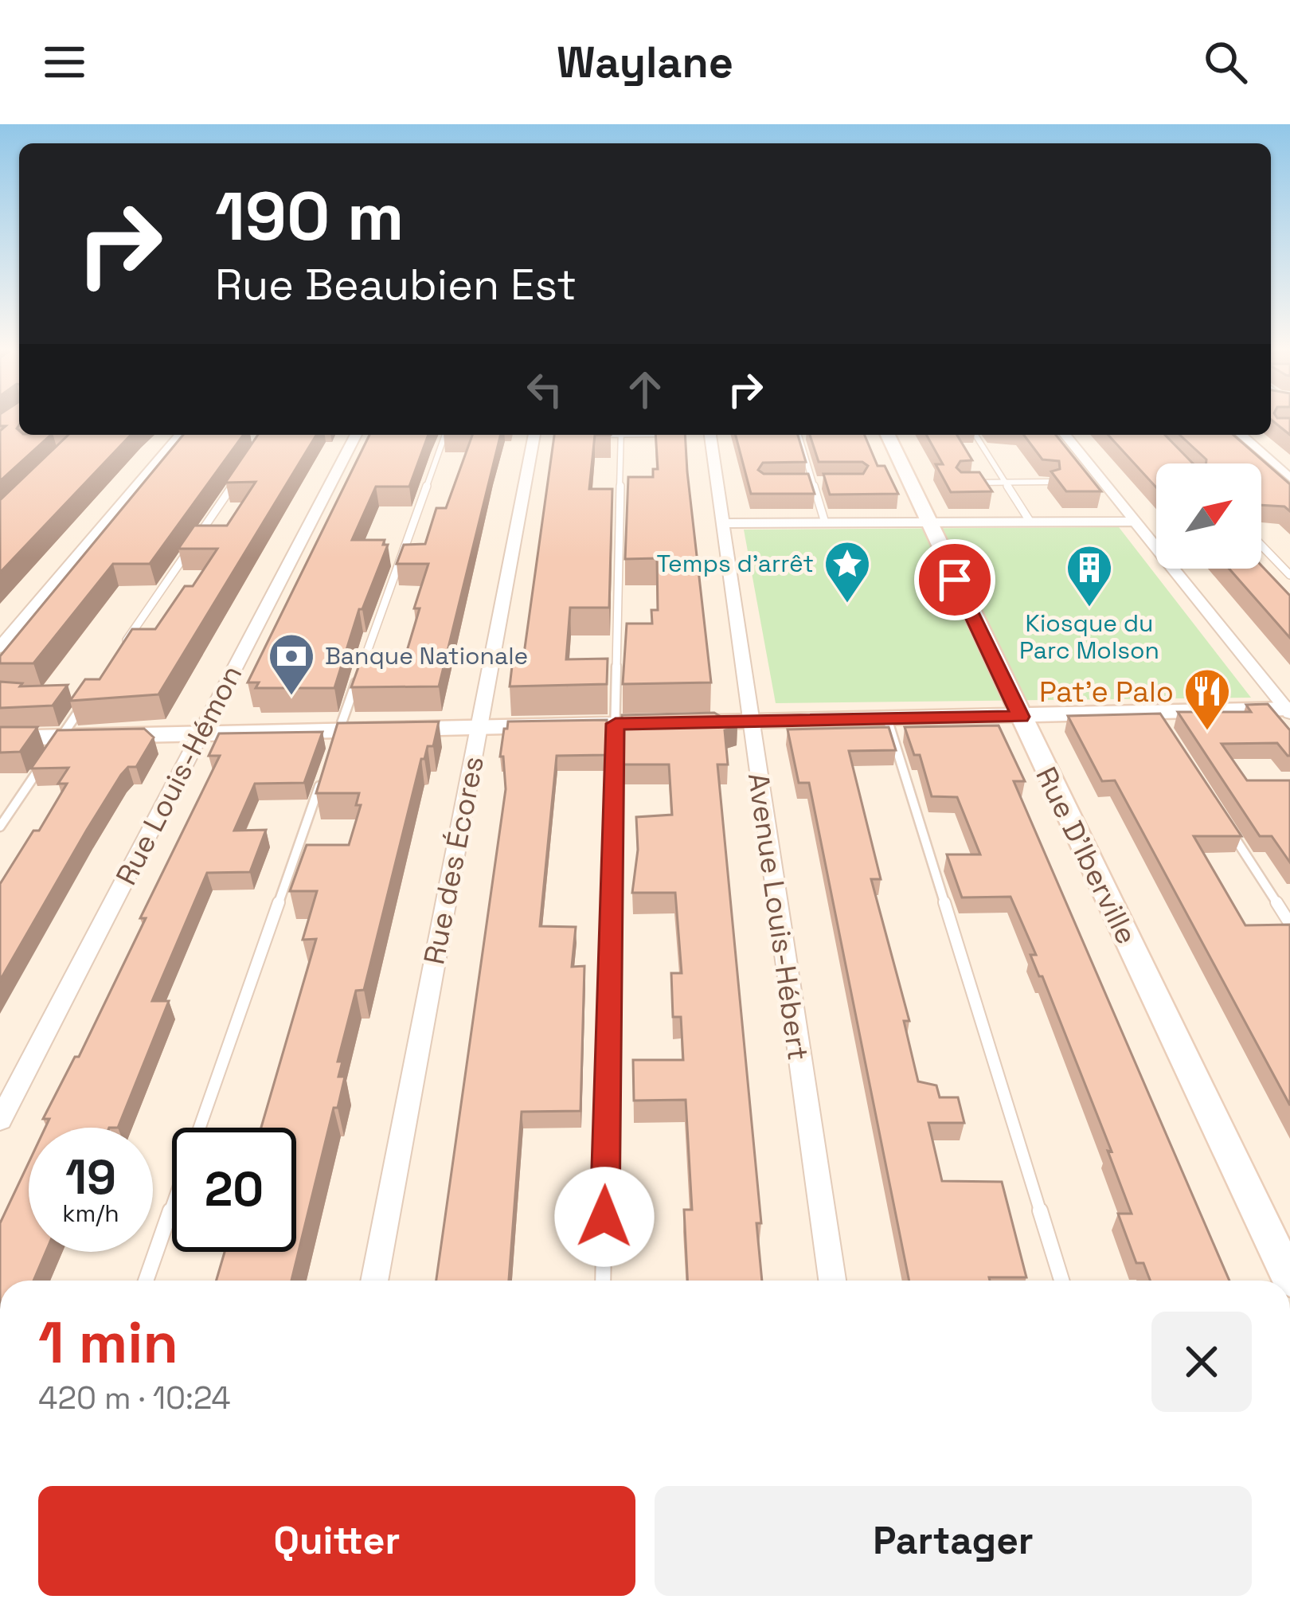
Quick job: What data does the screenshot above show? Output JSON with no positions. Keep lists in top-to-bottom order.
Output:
{
  "streets": {
    "main road": ["Rue D'Iberville"],
    "street": ["Rue Louis-Hémon", "Rue des Écores", "Avenue Louis-Hébert"]
  },
  "places": {
    "place": ["Temps d'arrêt"],
    "building": ["Kiosque du Parc Molson"],
    "bank": ["Banque Nationale"],
    "restaurant": ["Pat'e Palo"]
  },
  "north": "top right",
  "page": {
    "header": "Waylane",
    "turn": ["190 m", "Rue Beaubien Est"],
    "speed": "19 km/h",
    "limit": "20",
    "heading": ["1 min", "420 m · 10:24"],
    "buttons": ["Quitter", "Partager"]
  }
}
